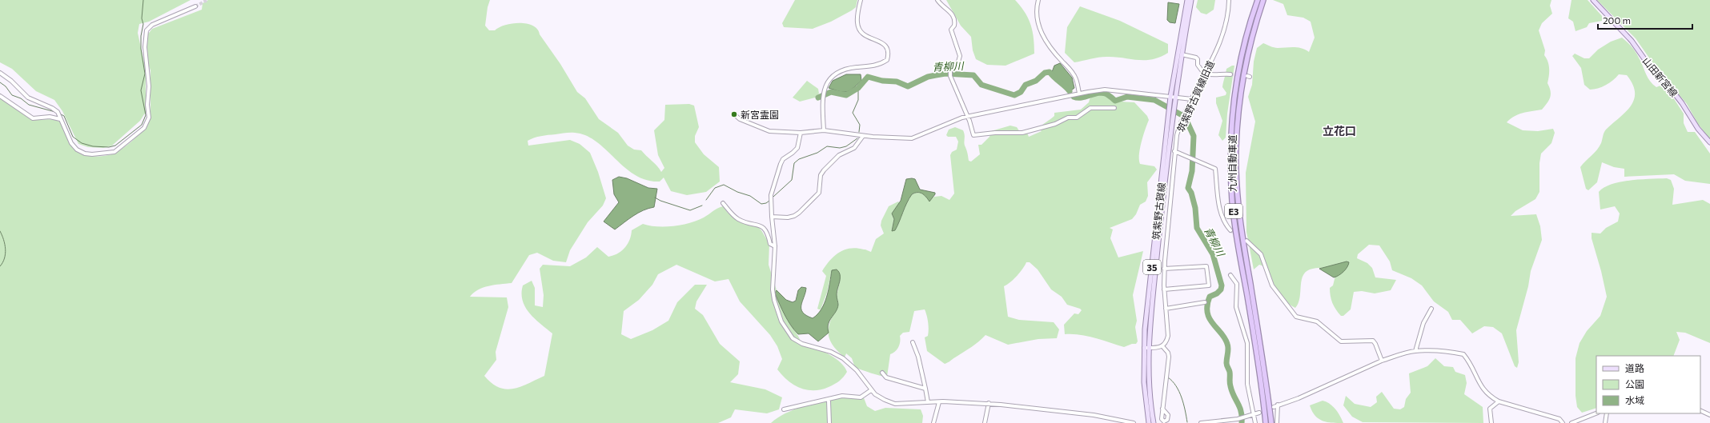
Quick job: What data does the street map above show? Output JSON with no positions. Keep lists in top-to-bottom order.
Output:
{
  "streets": {
    "highway": ["九州自動車道", "E3"],
    "main road": ["山田新宮線", "筑紫野古賀線", "35"],
    "street": ["筑紫野古賀線旧道"]
  },
  "districts": ["立花口"],
  "water": ["青柳川"],
  "places": ["新宮霊園"],
  "legend": ["道路", "公園", "水域"],
  "scale_bar": "200 m"
}
